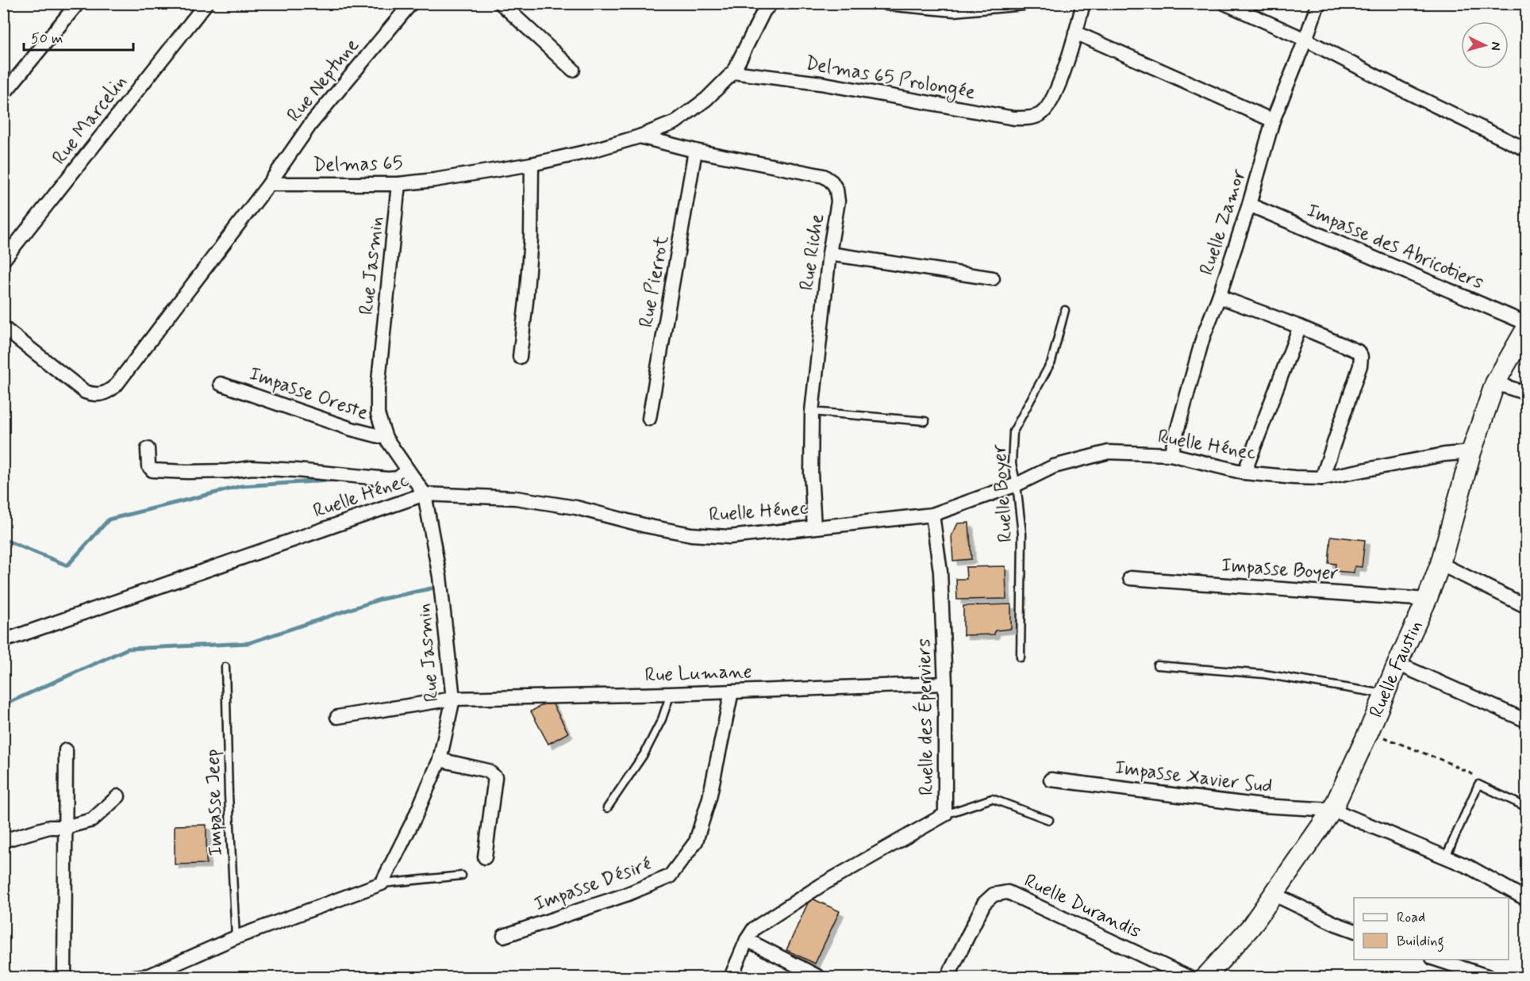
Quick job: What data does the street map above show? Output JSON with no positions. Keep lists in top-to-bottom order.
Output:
{
  "streets": {
    "street": [
      "Delmas 65 Prolongée",
      "Rue Neptune",
      "Rue Marcelin",
      "Delmas 65",
      "Ruelle Zamor",
      "Impasse des Abricotiers",
      "Rue Riche",
      "Rue Jasmin",
      "Rue Pierrot",
      "Impasse Oreste",
      "Ruelle Hénec",
      "Impasse Boyer",
      "Ruelle Faustin",
      "Rue Lumane",
      "Ruelle des Éperviers",
      "Impasse Xavier Sud",
      "Impasse Désiré",
      "Ruelle Durandis"
    ],
    "lane": ["Ruelle Boyer", "Impasse Jeep"]
  },
  "crossings": [
    ["Delmas 65 Prolongée", "Delmas 65"],
    ["Rue Neptune", "Delmas 65"],
    ["Delmas 65", "Rue Riche"],
    ["Delmas 65", "Rue Jasmin"],
    ["Ruelle Zamor", "Impasse des Abricotiers"],
    ["Ruelle Zamor", "Ruelle Hénec"],
    ["Rue Riche", "Rue Pierrot"],
    ["Rue Riche", "Ruelle Hénec"],
    ["Rue Jasmin", "Impasse Oreste"],
    ["Rue Jasmin", "Ruelle Hénec"],
    ["Rue Jasmin", "Rue Lumane"],
    ["Ruelle Hénec", "Ruelle Boyer"],
    ["Ruelle Hénec", "Ruelle Faustin"],
    ["Ruelle Hénec", "Ruelle des Éperviers"],
    ["Impasse Boyer", "Ruelle Faustin"],
    ["Ruelle Faustin", "Impasse Xavier Sud"],
    ["Rue Lumane", "Ruelle des Éperviers"],
    ["Rue Lumane", "Impasse Désiré"]
  ],
  "legend": ["Road", "Building"],
  "scale_bar": "50 m",
  "north": "right"
}
